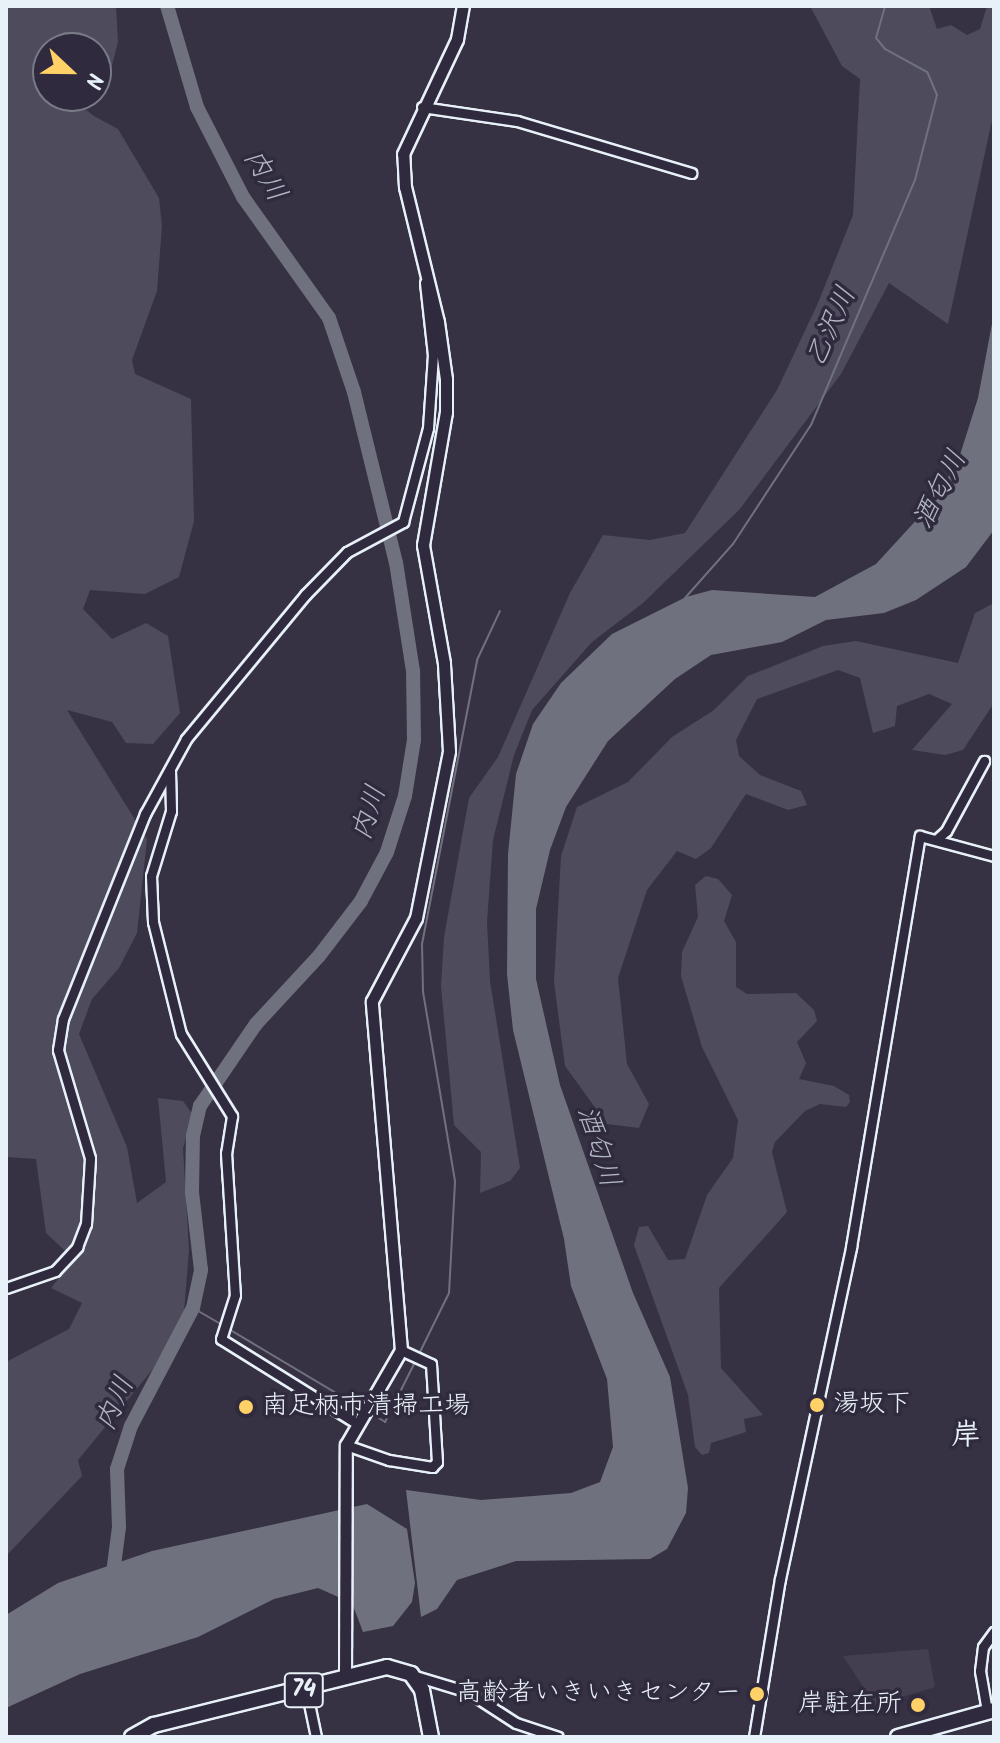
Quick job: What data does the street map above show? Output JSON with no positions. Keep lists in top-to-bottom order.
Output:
{
  "streets": {
    "main road": ["74"]
  },
  "districts": ["岸"],
  "water": ["内川", "乙沢川", "酒匂川"],
  "places": [
    "湯坂下",
    "南足柄市清掃工場",
    "高齢者いきいきセンター",
    "岸駐在所"
  ],
  "north": "right"
}
